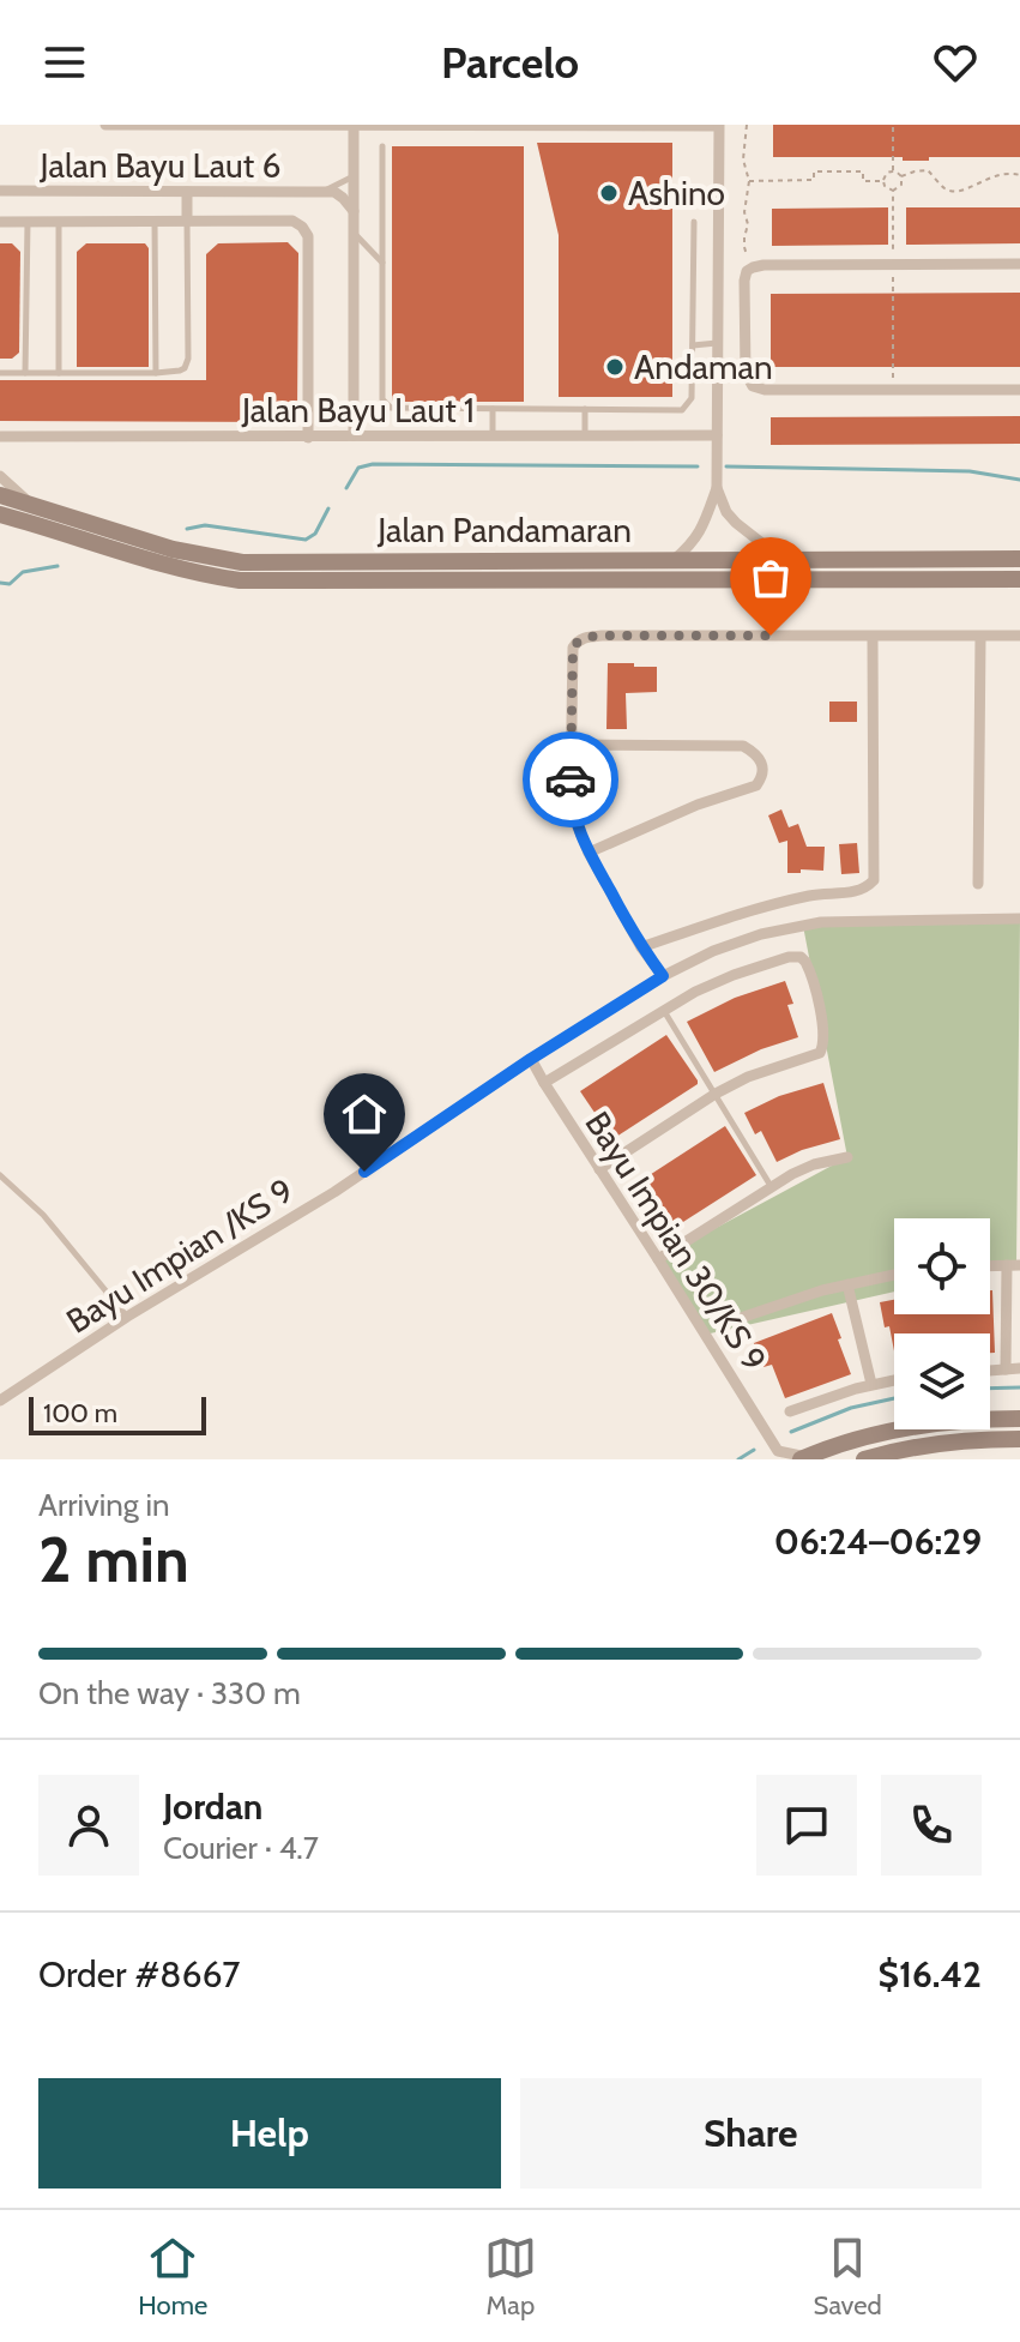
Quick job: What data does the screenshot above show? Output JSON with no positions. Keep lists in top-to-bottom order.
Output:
{
  "streets": {
    "main road": ["Jalan Pandamaran"],
    "street": [
      "Jalan Bayu Laut 6",
      "Jalan Bayu Laut 1",
      "Bayu Impian 30/KS 9",
      "Bayu Impian /KS 9"
    ]
  },
  "crossings": [
    ["Bayu Impian 30/KS 9", "Bayu Impian /KS 9"]
  ],
  "places": ["Ashino", "Andaman"],
  "scale_bar": "100 m",
  "page": {
    "header": "Parcelo",
    "scale": "100 m",
    "heading": ["2 min", "Arriving in", "06:24–06:29"],
    "panel": [
      "Jordan",
      "Courier · 4.7",
      "Order #8667",
      "$16.42"
    ],
    "bar": "On the way · 330 m",
    "buttons": ["Help", "Share"],
    "tabs": ["Home", "Map", "Saved"]
  }
}
